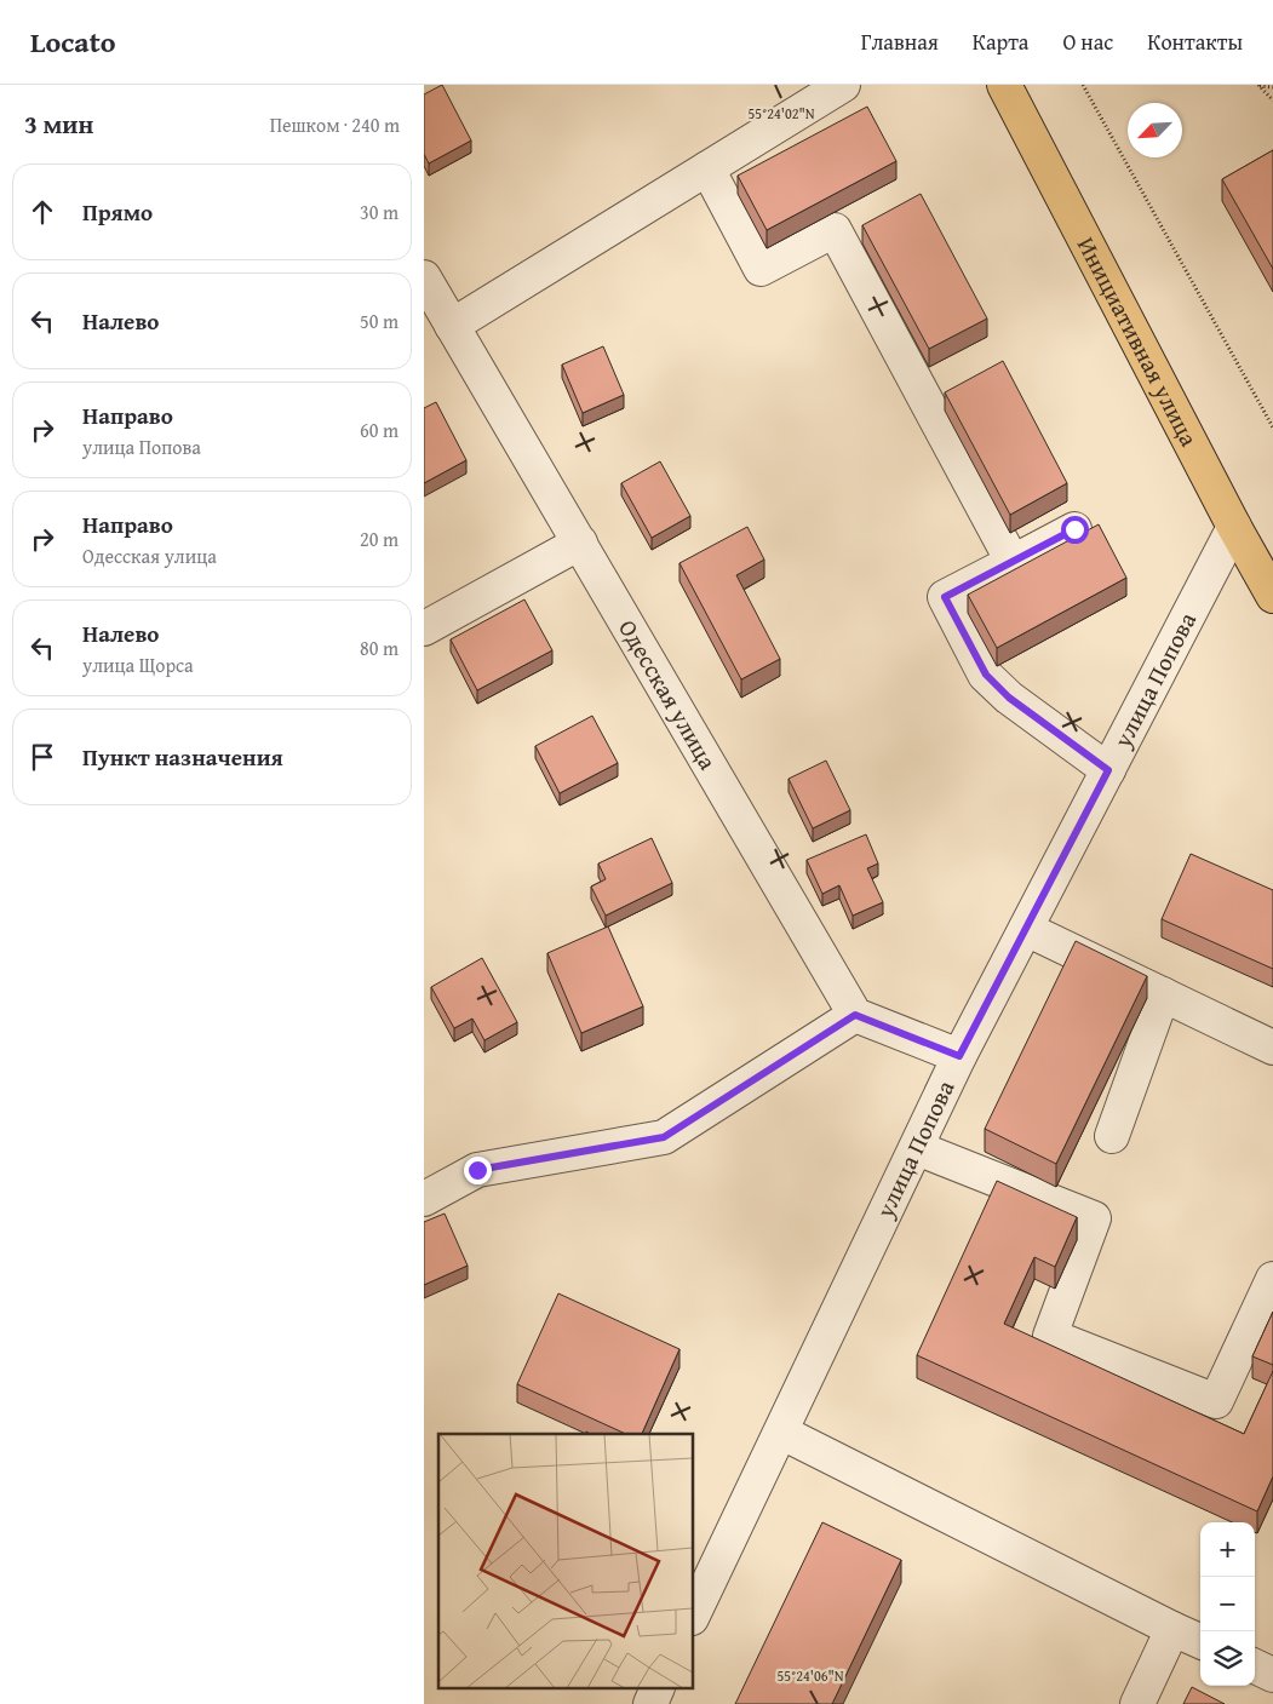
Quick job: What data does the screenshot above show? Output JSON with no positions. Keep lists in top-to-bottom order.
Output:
{
  "streets": {
    "main road": ["Инициативная улица"],
    "street": ["улица Попова", "Одесская улица"]
  },
  "crossings": [
    ["Инициативная улица", "улица Попова"]
  ],
  "north": "bottom left",
  "page": {
    "header": "Locato",
    "nav": [
      "Главная",
      "Карта",
      "О нас",
      "Контакты"
    ],
    "heading": ["3 мин", "Пешком · 240 m"],
    "list": [
      ["Прямо", "30 m"],
      ["Налево", "50 m"],
      ["Направо", "улица Попова", "60 m"],
      ["Направо", "Одесская улица", "20 m"],
      ["Налево", "улица Щорса", "80 m"],
      "Пункт назначения"
    ],
    "map_buttons": ["+", "−"]
  },
  "coordinates": ["55°24'02\"N", "55°24'06\"N"]
}
